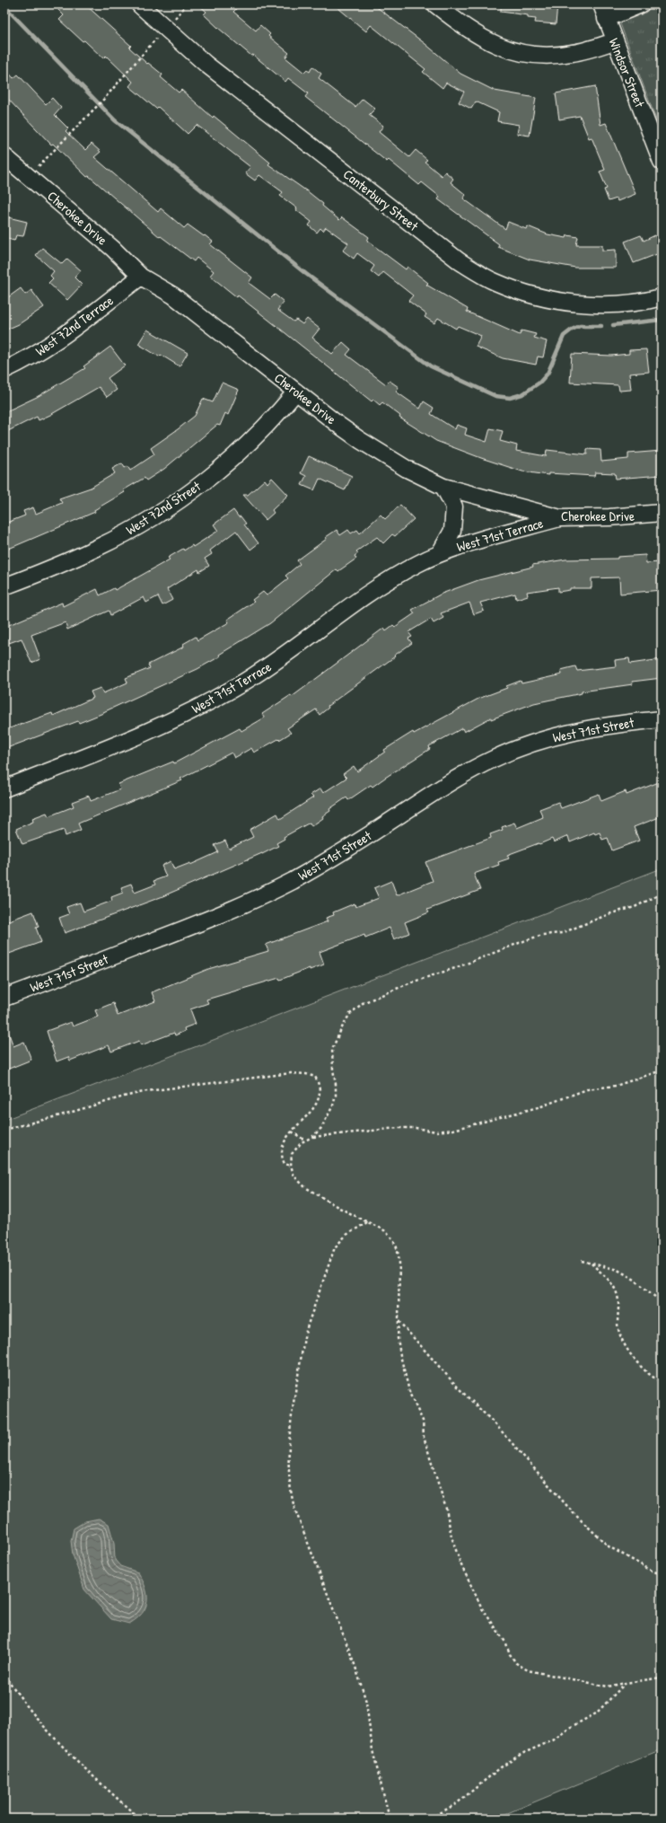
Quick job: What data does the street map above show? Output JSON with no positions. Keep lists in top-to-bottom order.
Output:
{
  "streets": {
    "street": [
      "Windsor Street",
      "Canterbury Street",
      "Cherokee Drive",
      "West 72nd Terrace",
      "West 72nd Street",
      "West 71st Terrace",
      "West 71st Street"
    ]
  },
  "crossings": [
    ["Cherokee Drive", "West 72nd Terrace"],
    ["Cherokee Drive", "West 72nd Street"],
    ["Cherokee Drive", "West 71st Terrace"]
  ]
}
